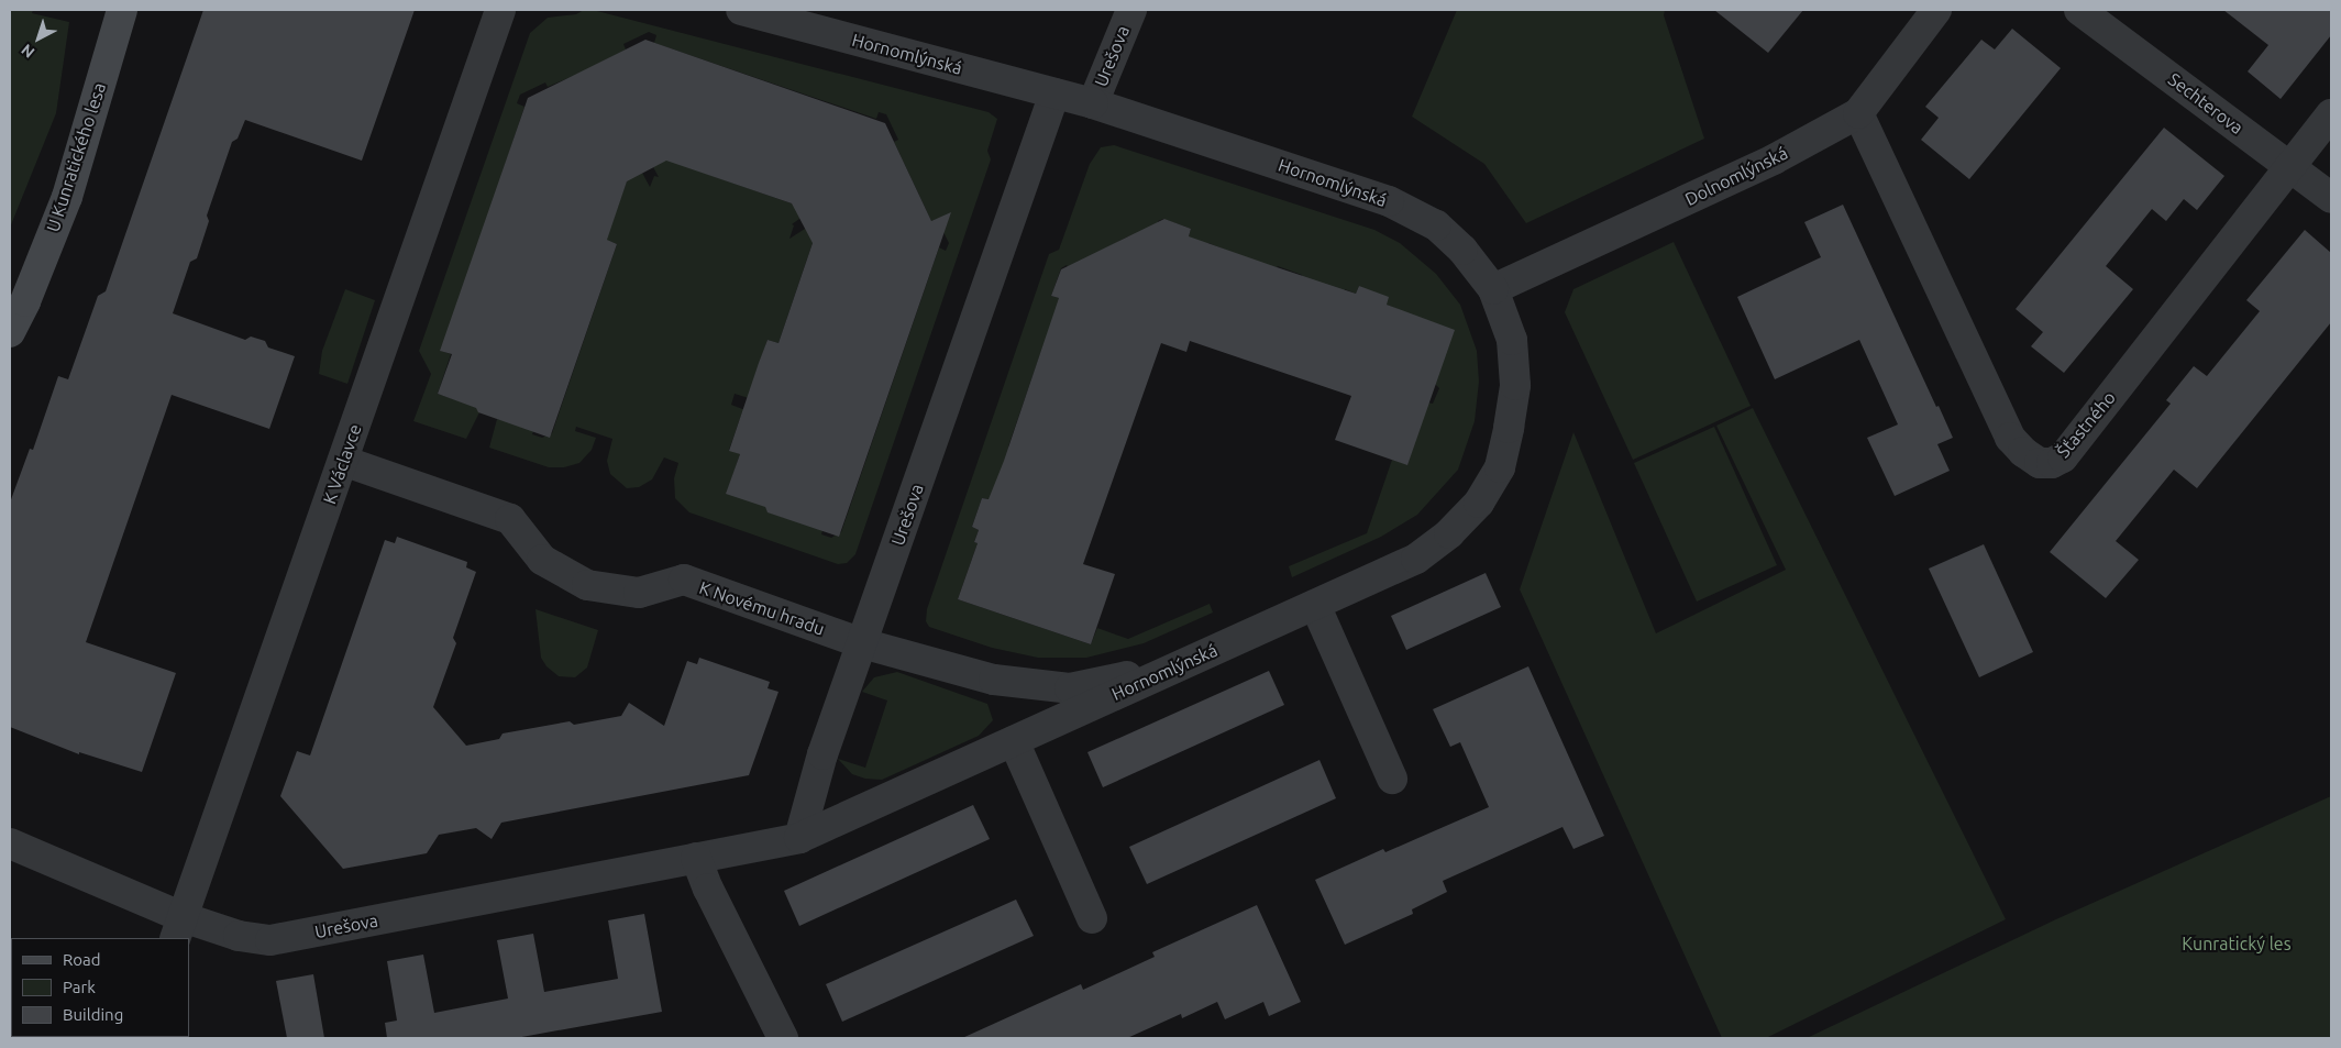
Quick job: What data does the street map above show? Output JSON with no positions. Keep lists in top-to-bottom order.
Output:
{
  "streets": {
    "street": [
      "Hornomlýnská",
      "Urešova",
      "Sechterova",
      "U Kunratického lesa",
      "Dolnomlýnská",
      "Šťastného",
      "K Václavce",
      "K Novému hradu"
    ]
  },
  "crossings": [
    ["Hornomlýnská", "Urešova"],
    ["Hornomlýnská", "Dolnomlýnská"],
    ["Hornomlýnská", "K Novému hradu"],
    ["Urešova", "K Václavce"],
    ["Urešova", "K Novému hradu"],
    ["Sechterova", "Šťastného"],
    ["Dolnomlýnská", "Šťastného"],
    ["K Václavce", "K Novému hradu"]
  ],
  "parks": ["Kunratický les"],
  "legend": ["Road", "Park", "Building"],
  "north": "bottom left"
}
